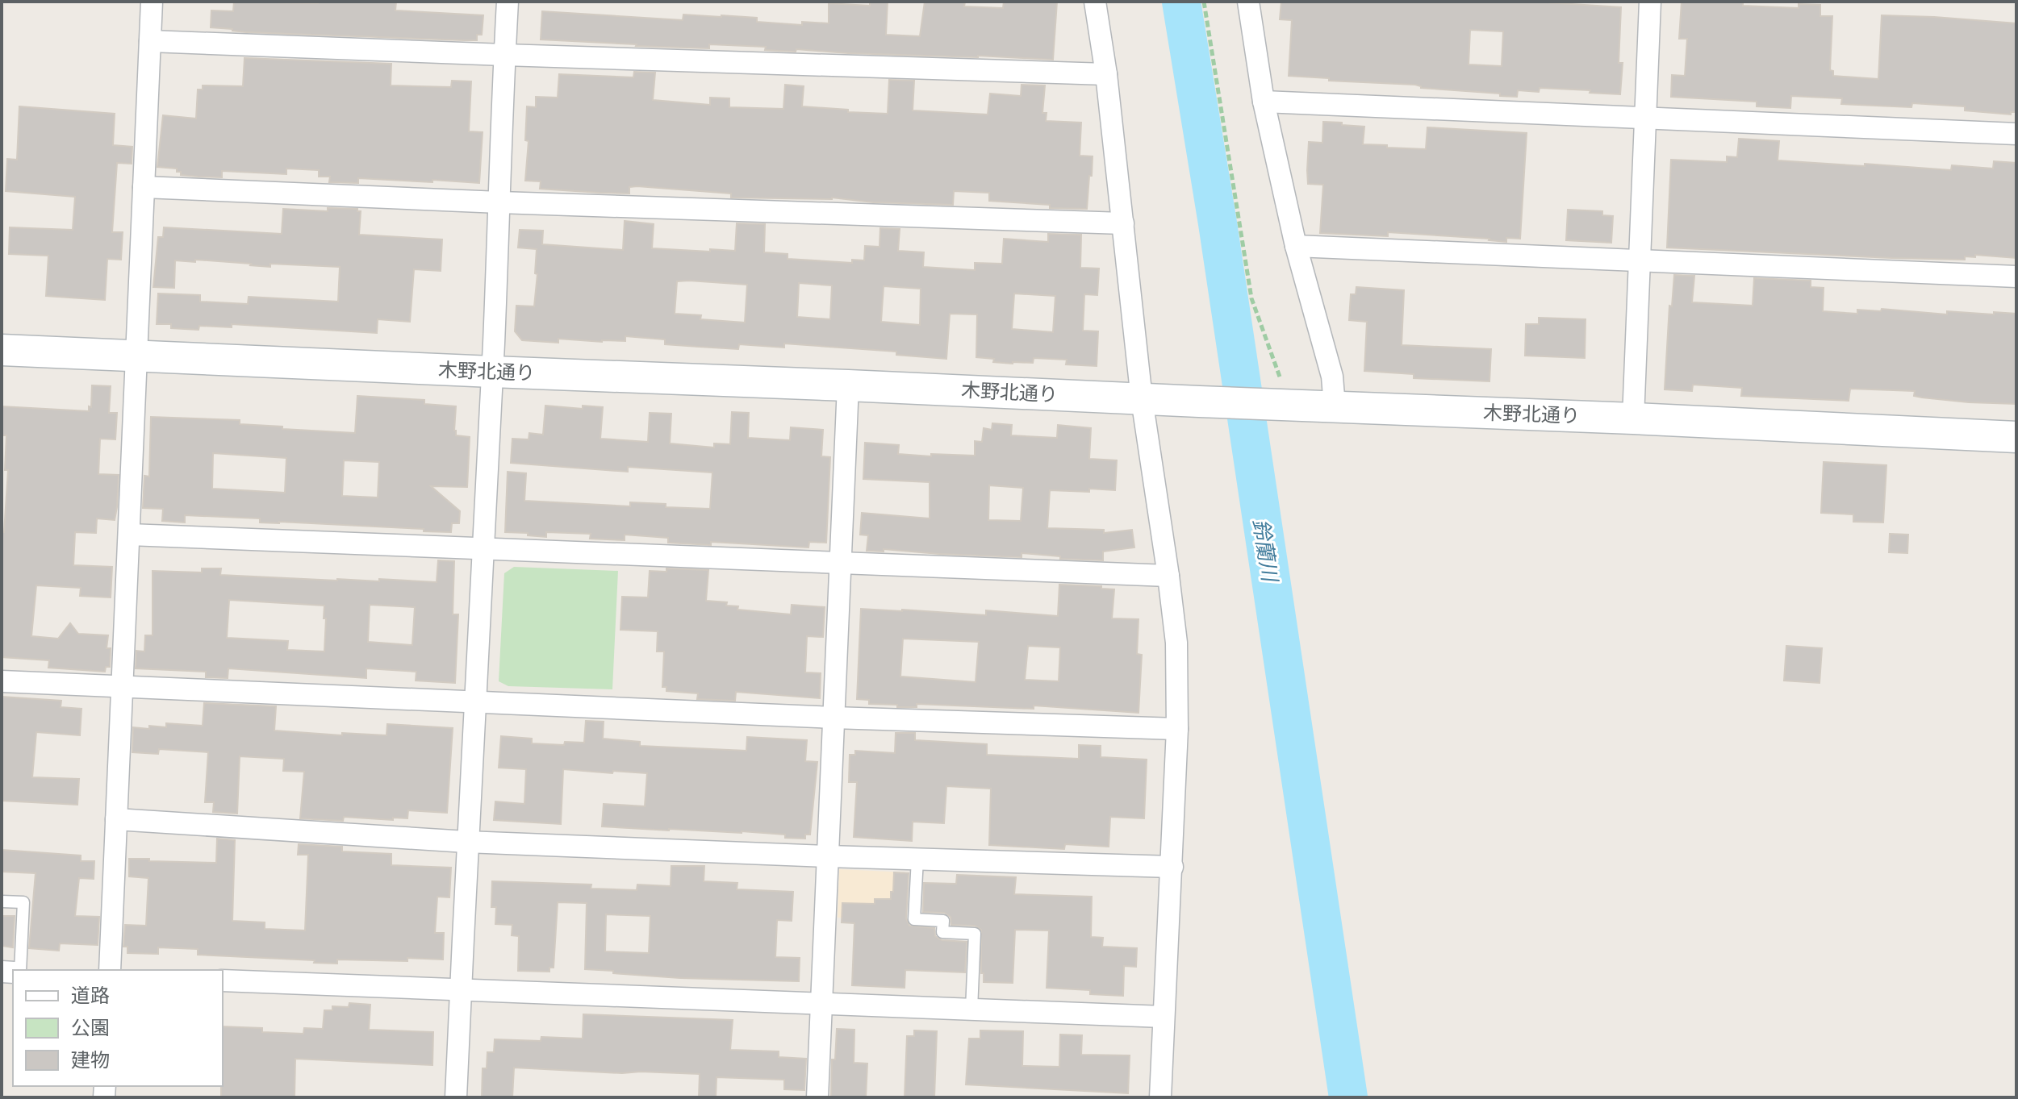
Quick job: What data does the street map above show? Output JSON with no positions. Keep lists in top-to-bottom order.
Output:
{
  "streets": {
    "street": ["木野北通り"]
  },
  "water": ["鈴蘭川"],
  "legend": ["道路", "公園", "建物"]
}
